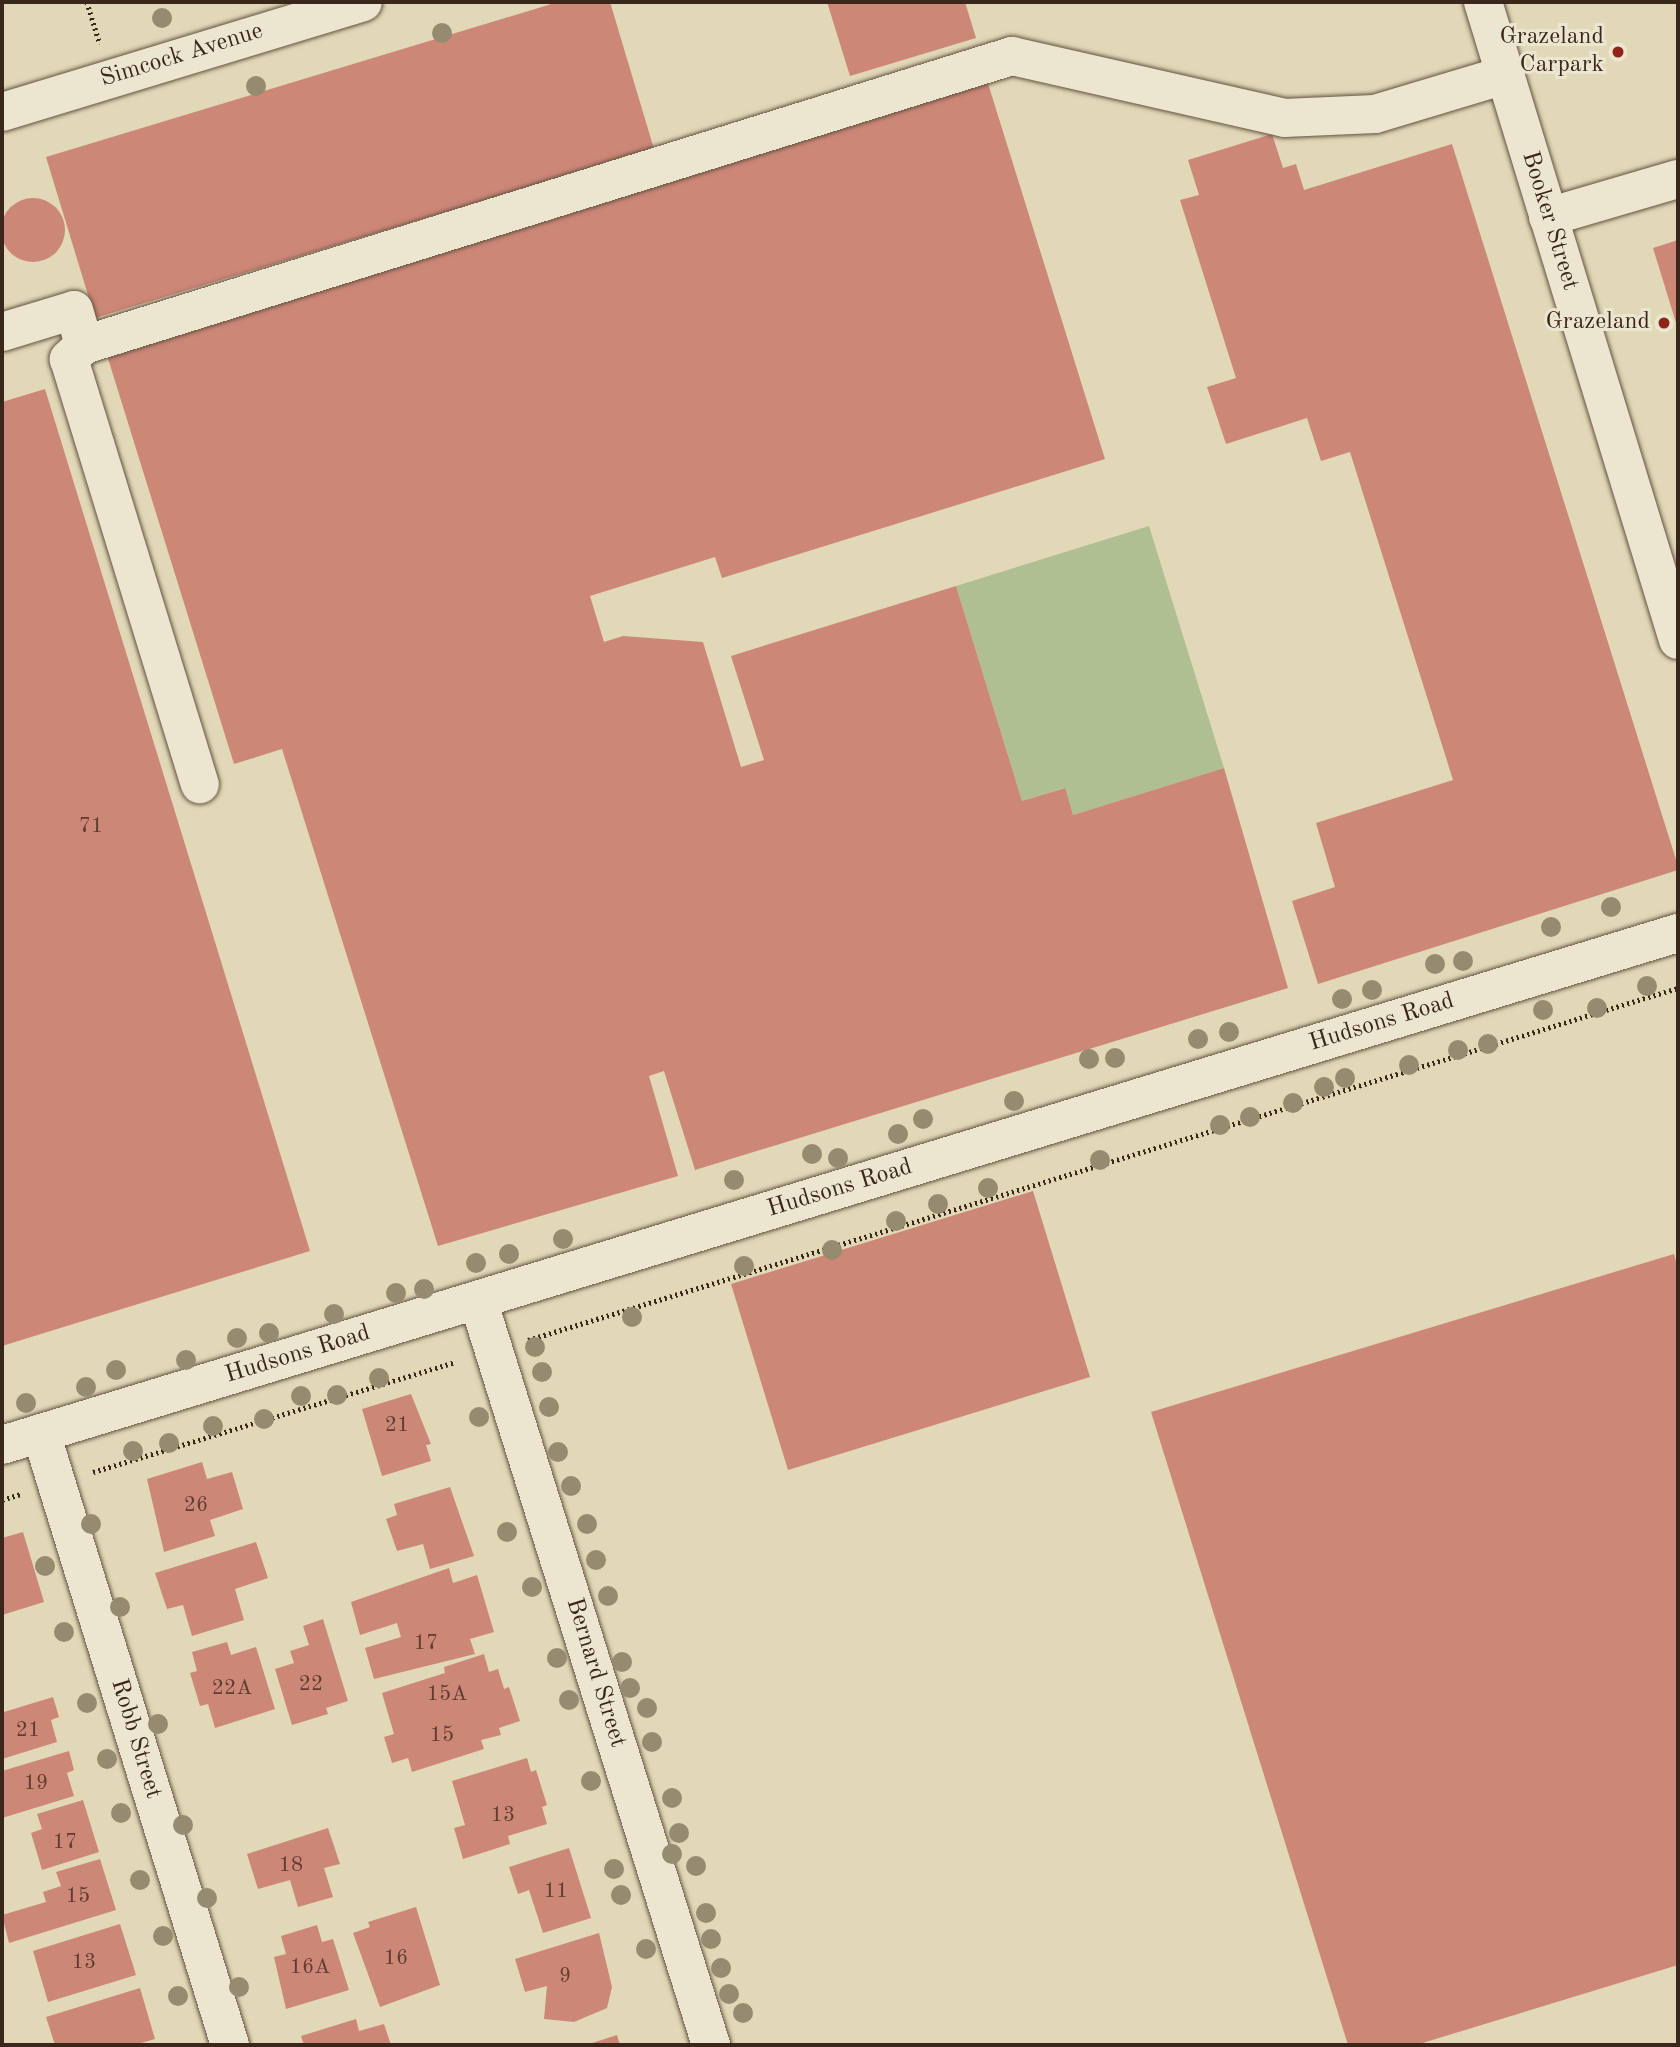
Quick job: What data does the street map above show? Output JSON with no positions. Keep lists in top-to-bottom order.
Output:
{
  "streets": {
    "street": [
      "Simcock Avenue",
      "Booker Street",
      "Hudsons Road",
      "Bernard Street",
      "Robb Street"
    ]
  },
  "crossings": [
    ["Hudsons Road", "Bernard Street"],
    ["Hudsons Road", "Robb Street"]
  ],
  "places": ["Grazeland Carpark", "Grazeland"],
  "house_numbers": [
    "71",
    "21",
    "26",
    "17",
    "22",
    "22A",
    "15A",
    "21",
    "15",
    "19",
    "13",
    "17",
    "18",
    "11",
    "15",
    "16",
    "13",
    "16A",
    "9"
  ]
}
